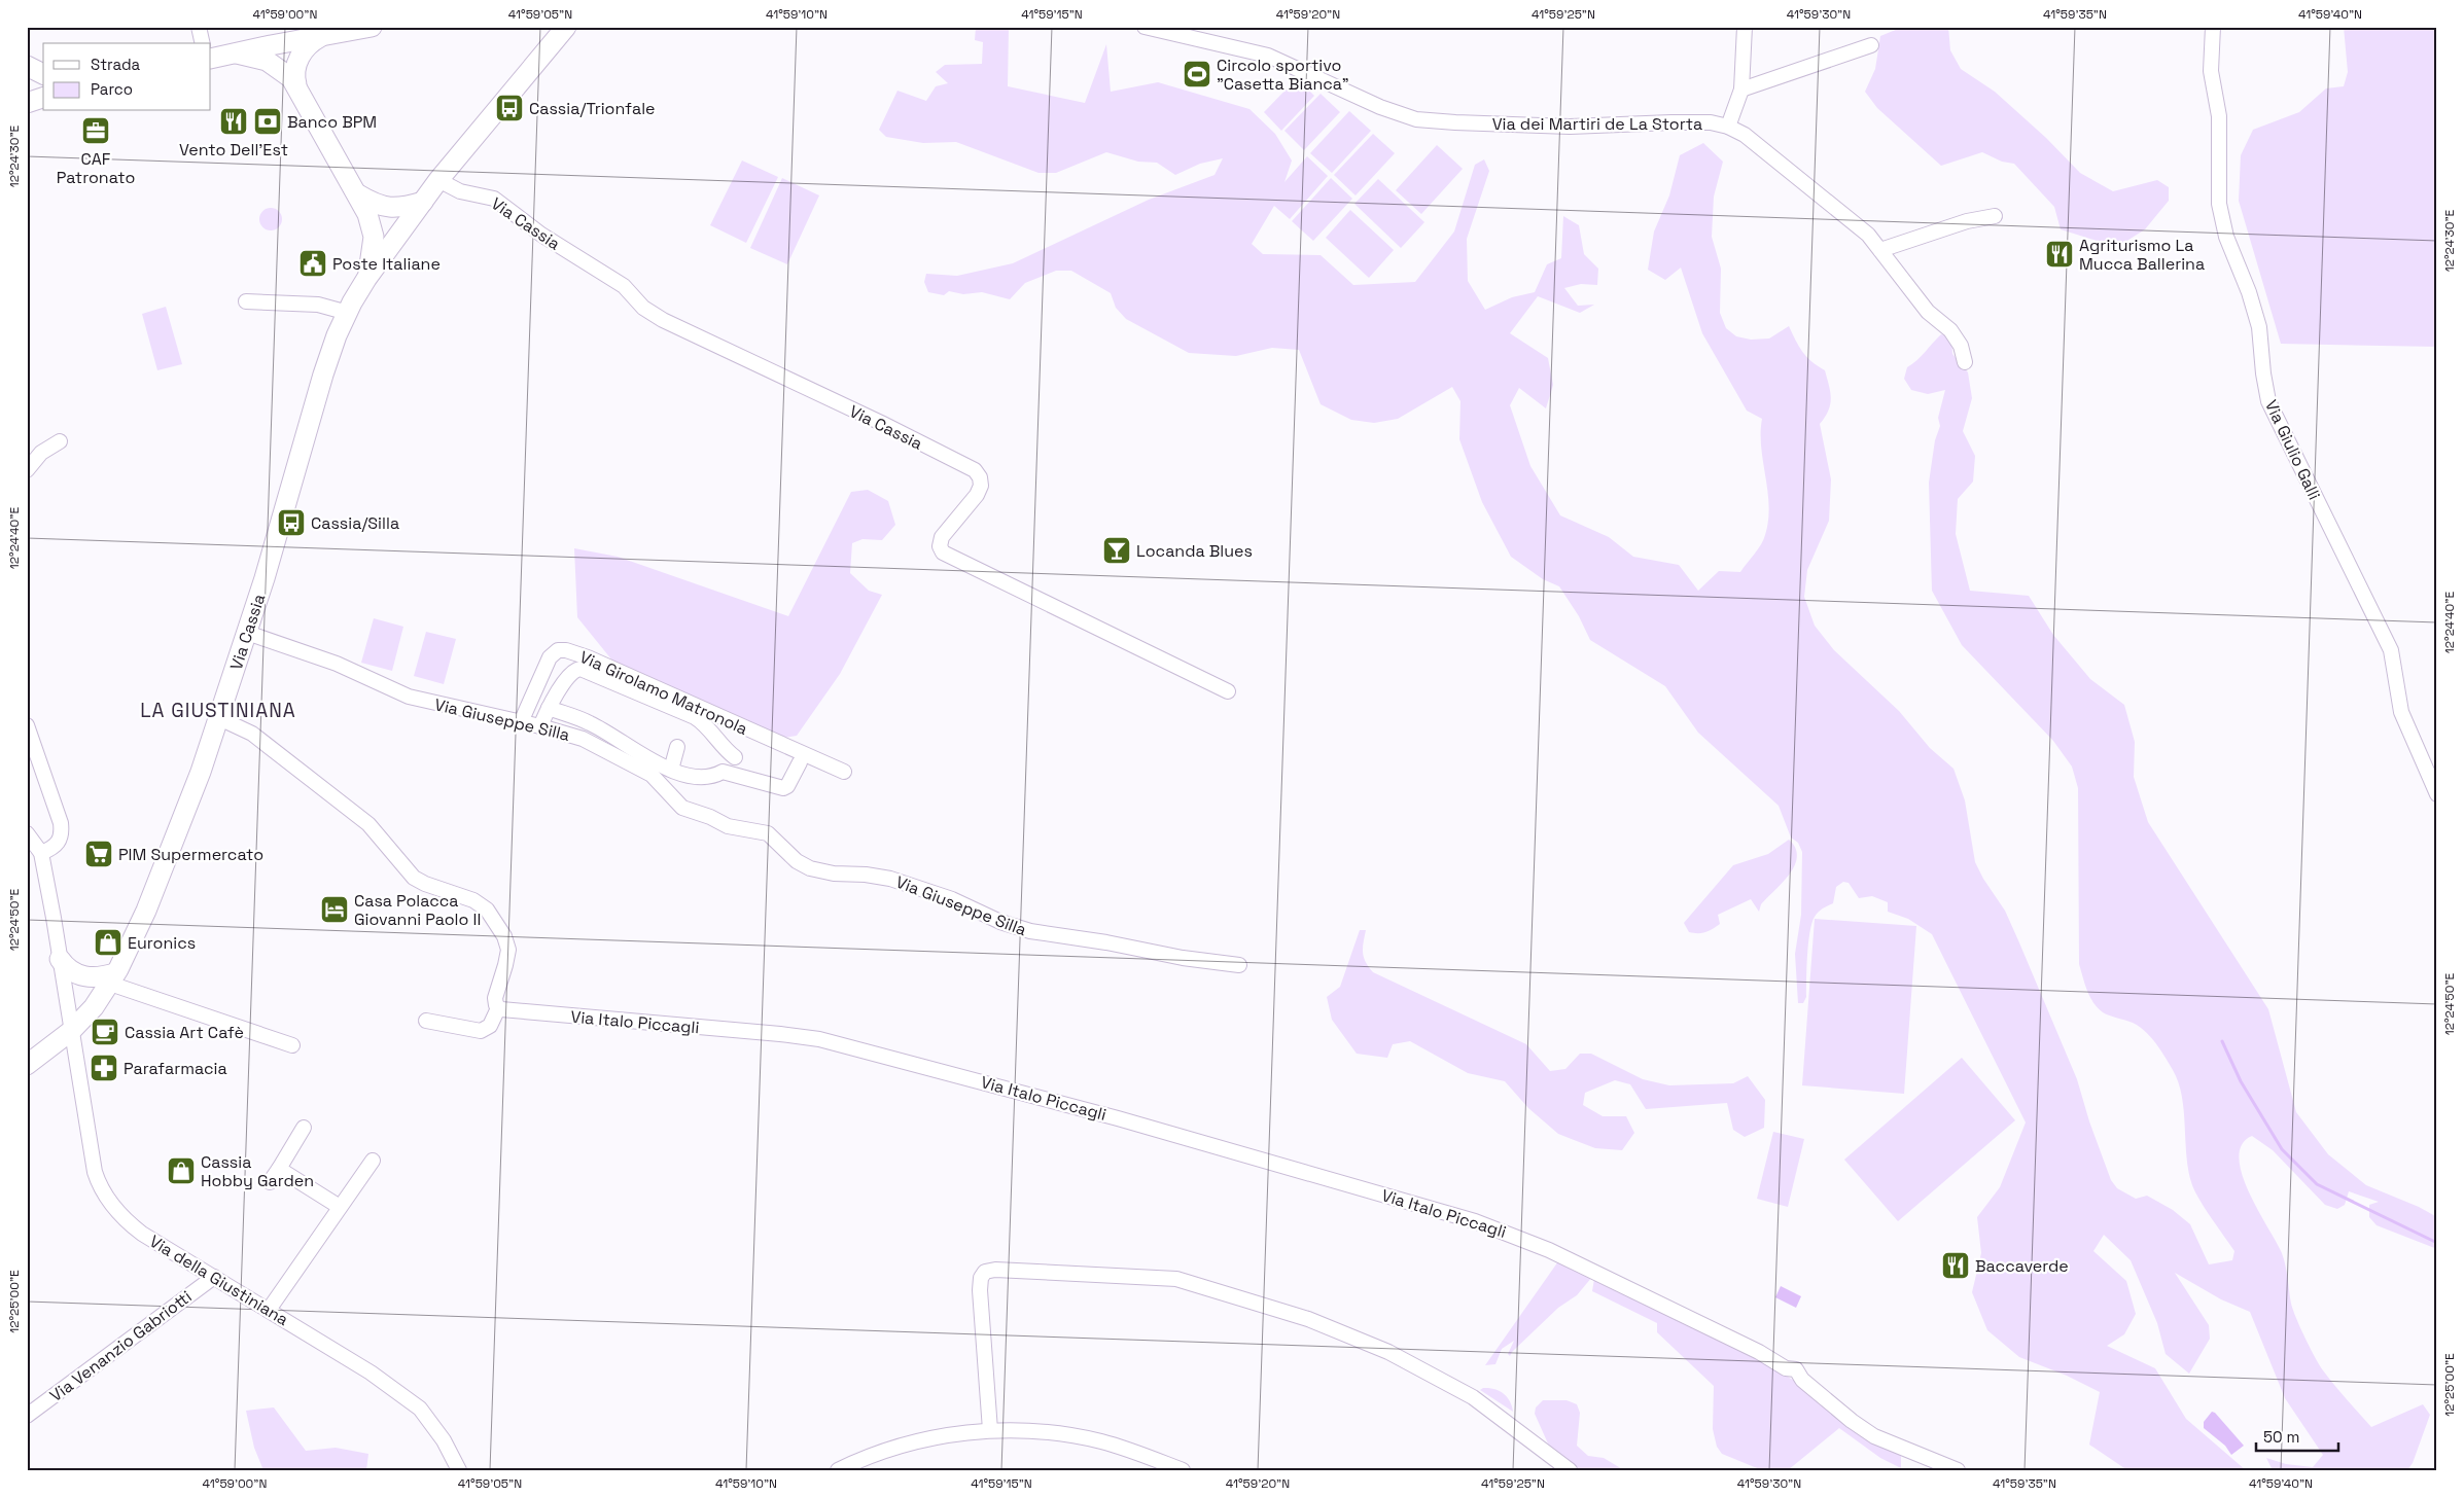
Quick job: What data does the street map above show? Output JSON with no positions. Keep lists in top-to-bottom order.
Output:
{
  "streets": {
    "main road": ["Via Cassia"],
    "street": [
      "Via dei Martiri de La Storta",
      "Via Giulio Galli",
      "Via Girolamo Matronola",
      "Via Giuseppe Silla",
      "Via Italo Piccagli",
      "Via della Giustiniana",
      "Via Venanzio Gabriotti"
    ]
  },
  "crossings": [
    ["Via Cassia", "Via Giuseppe Silla"],
    ["Via Cassia", "Via della Giustiniana"],
    ["Via Girolamo Matronola", "Via Giuseppe Silla"],
    ["Via della Giustiniana", "Via Venanzio Gabriotti"]
  ],
  "districts": ["LA GIUSTINIANA"],
  "places": {
    "sports": ["Circolo sportivo \"Casetta Bianca\""],
    "bus stop": ["Cassia/Trionfale", "Cassia/Silla"],
    "restaurant": ["Vento Dell'Est", "Agriturismo La Mucca Ballerina", "Baccaverde"],
    "bank": ["Banco BPM"],
    "office": ["CAF Patronato"],
    "public building": ["Poste Italiane"],
    "bar": ["Locanda Blues"],
    "supermarket": ["PIM Supermercato"],
    "hotel": ["Casa Polacca Giovanni Paolo II"],
    "shop": ["Euronics", "Cassia Hobby Garden"],
    "cafe": ["Cassia Art Cafè"],
    "pharmacy": ["Parafarmacia"]
  },
  "legend": ["Strada", "Parco"],
  "scale_bar": "50 m",
  "coordinates": [
    "41°59'00\"N",
    "41°59'05\"N",
    "41°59'10\"N",
    "41°59'15\"N",
    "41°59'20\"N",
    "41°59'25\"N",
    "41°59'30\"N",
    "41°59'35\"N",
    "41°59'40\"N",
    "12°24'30\"E",
    "12°24'40\"E",
    "12°24'50\"E",
    "12°25'00\"E"
  ]
}
